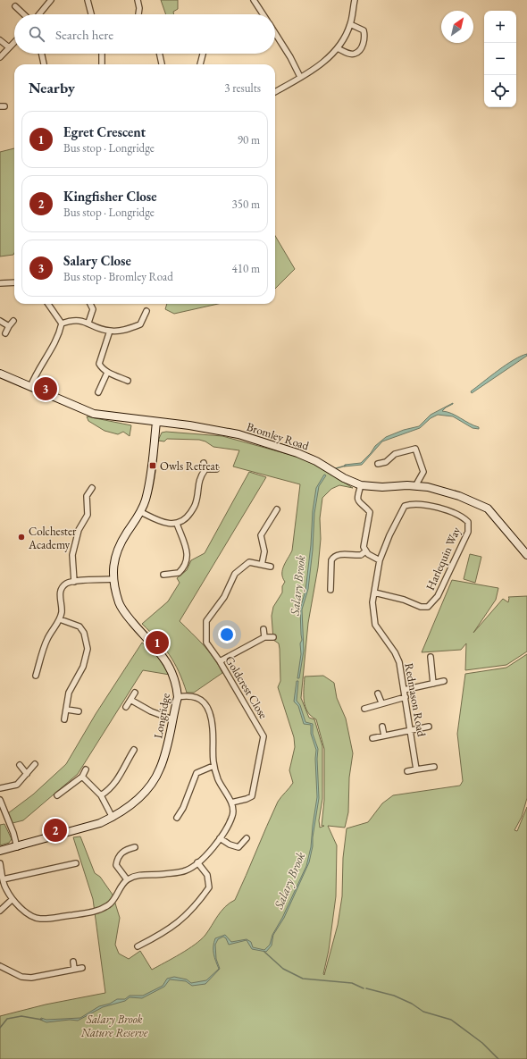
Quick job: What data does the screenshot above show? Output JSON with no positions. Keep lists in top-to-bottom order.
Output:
{
  "streets": {
    "street": [
      "Bromley Road",
      "Harlequin Way",
      "Goldcrest Close",
      "Redmason Road",
      "Longridge"
    ]
  },
  "crossings": [
    ["Bromley Road", "Longridge"],
    ["Harlequin Way", "Redmason Road"]
  ],
  "water": ["Salary Brook"],
  "parks": ["Salary Brook Nature Reserve"],
  "places": {
    "transit": ["Owls Retreat"],
    "other": ["Colchester Academy"]
  },
  "north": "top right",
  "page": {
    "map_buttons": ["+", "−"],
    "search": "Search here",
    "heading": ["Nearby", "3 results"],
    "list": [
      {
        "mark": "1",
        "name": "Egret Crescent",
        "note": "Bus stop · Longridge",
        "value": "90 m"
      },
      {
        "mark": "2",
        "name": "Kingfisher Close",
        "note": "Bus stop · Longridge",
        "value": "350 m"
      },
      {
        "mark": "3",
        "name": "Salary Close",
        "note": "Bus stop · Bromley Road",
        "value": "410 m"
      }
    ],
    "pins": ["3", "1", "2"]
  }
}
